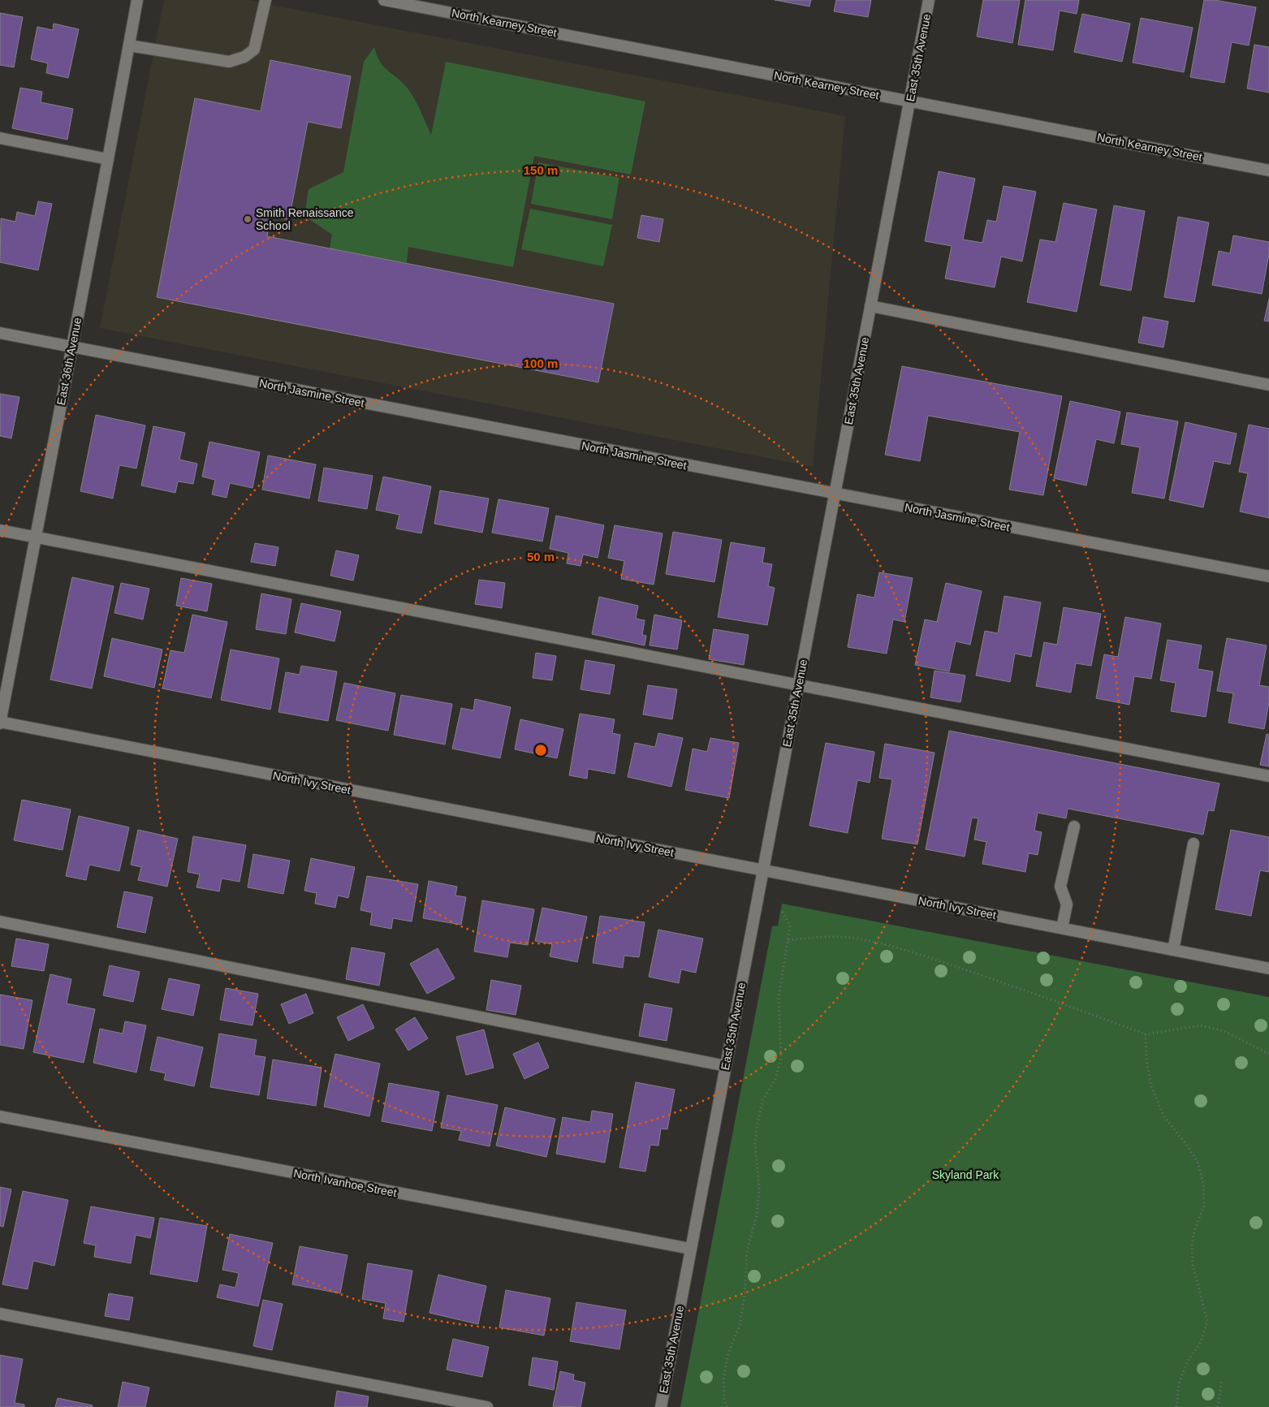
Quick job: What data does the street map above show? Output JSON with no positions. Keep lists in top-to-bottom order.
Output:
{
  "streets": {
    "street": [
      "North Kearney Street",
      "East 35th Avenue",
      "East 36th Avenue",
      "North Jasmine Street",
      "North Ivy Street",
      "North Ivanhoe Street"
    ]
  },
  "crossings": [
    ["North Kearney Street", "East 35th Avenue"],
    ["East 35th Avenue", "North Jasmine Street"],
    ["East 35th Avenue", "North Ivy Street"],
    ["East 35th Avenue", "North Ivanhoe Street"],
    ["East 36th Avenue", "North Jasmine Street"],
    ["East 36th Avenue", "North Ivy Street"]
  ],
  "parks": ["Skyland Park"],
  "places": ["Smith Renaissance School"],
  "rings": ["150 m", "100 m", "50 m"]
}
